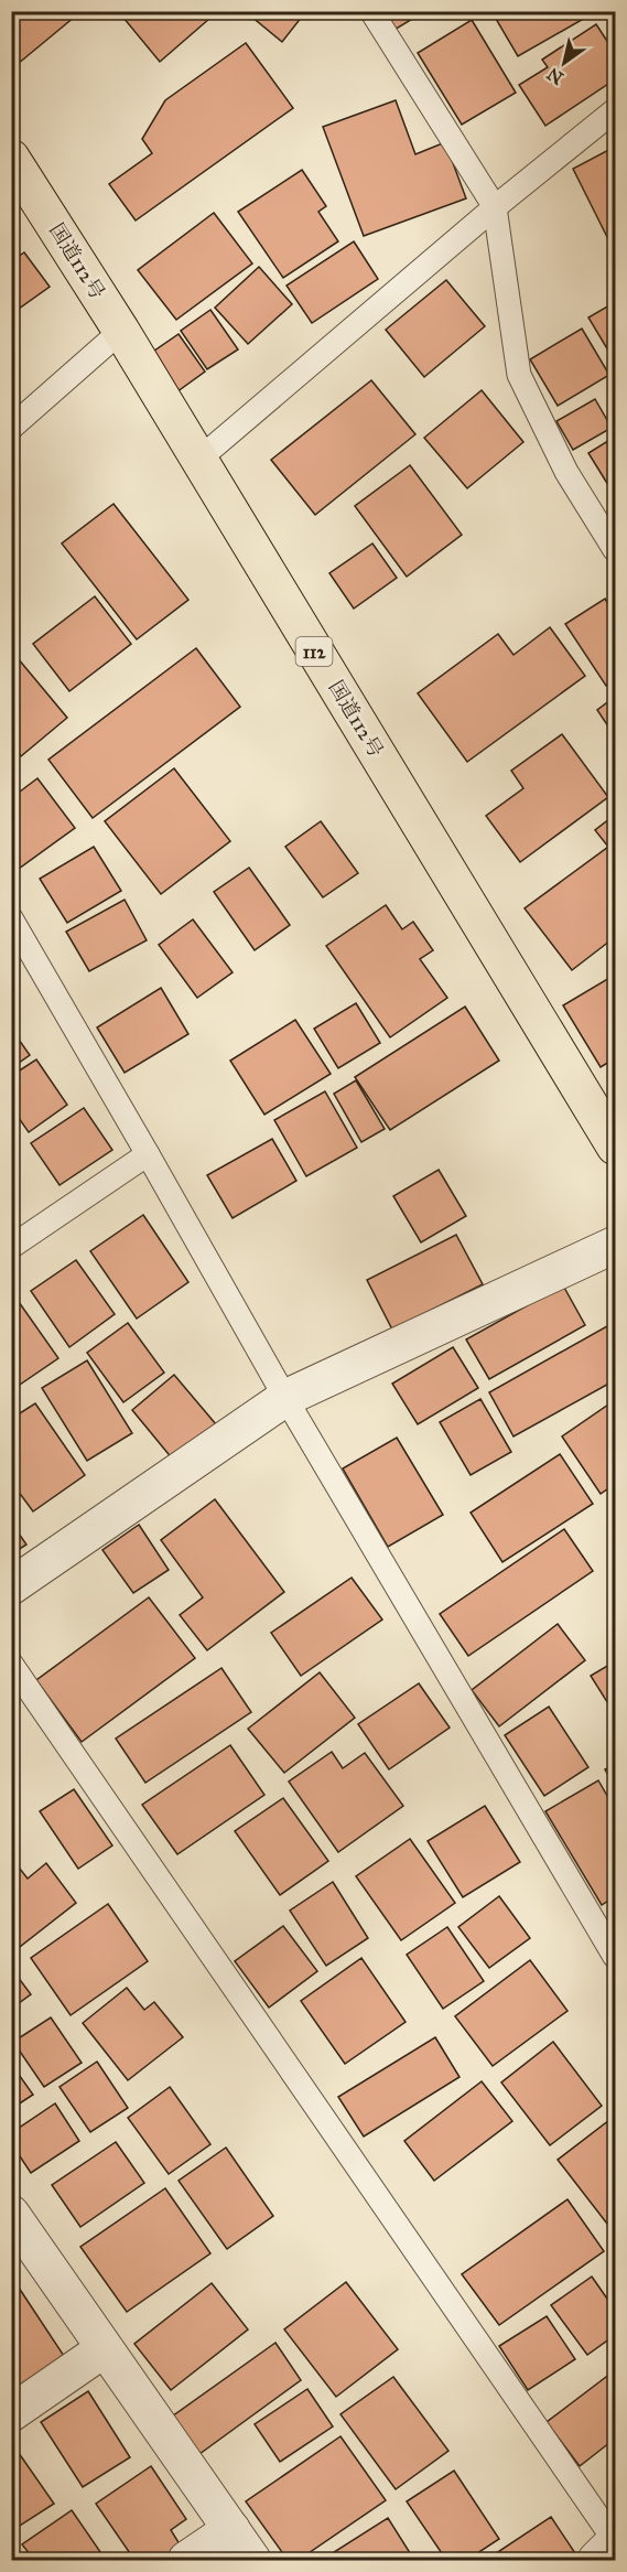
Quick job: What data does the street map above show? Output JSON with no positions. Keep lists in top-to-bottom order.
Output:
{
  "streets": {
    "highway": ["国道112号", "112"]
  },
  "north": "bottom left"
}
